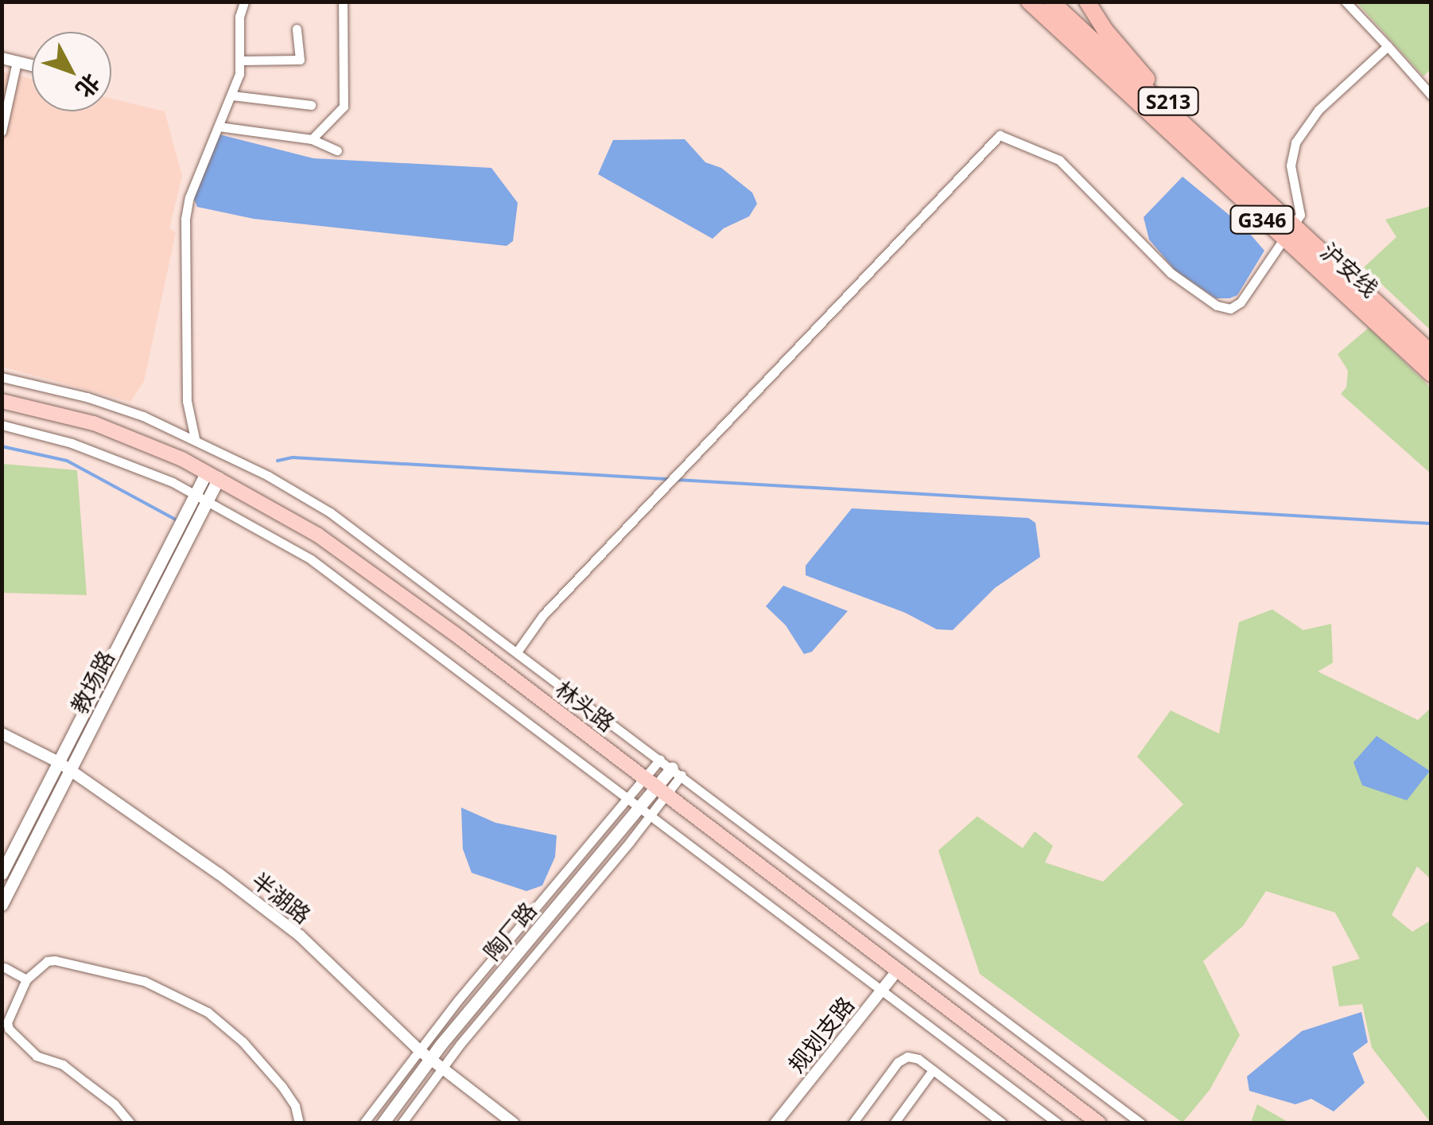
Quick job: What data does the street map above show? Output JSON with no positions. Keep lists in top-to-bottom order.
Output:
{
  "streets": {
    "highway": ["S213", "G346", "沪安线"],
    "main road": ["教场路", "林头路", "陶厂路"],
    "street": ["半湖路", "规划支路"]
  },
  "crossings": [
    ["S213", "沪安线"],
    ["教场路", "林头路"],
    ["教场路", "半湖路"],
    ["林头路", "陶厂路"],
    ["林头路", "规划支路"],
    ["半湖路", "陶厂路"]
  ],
  "north": "bottom right"
}
